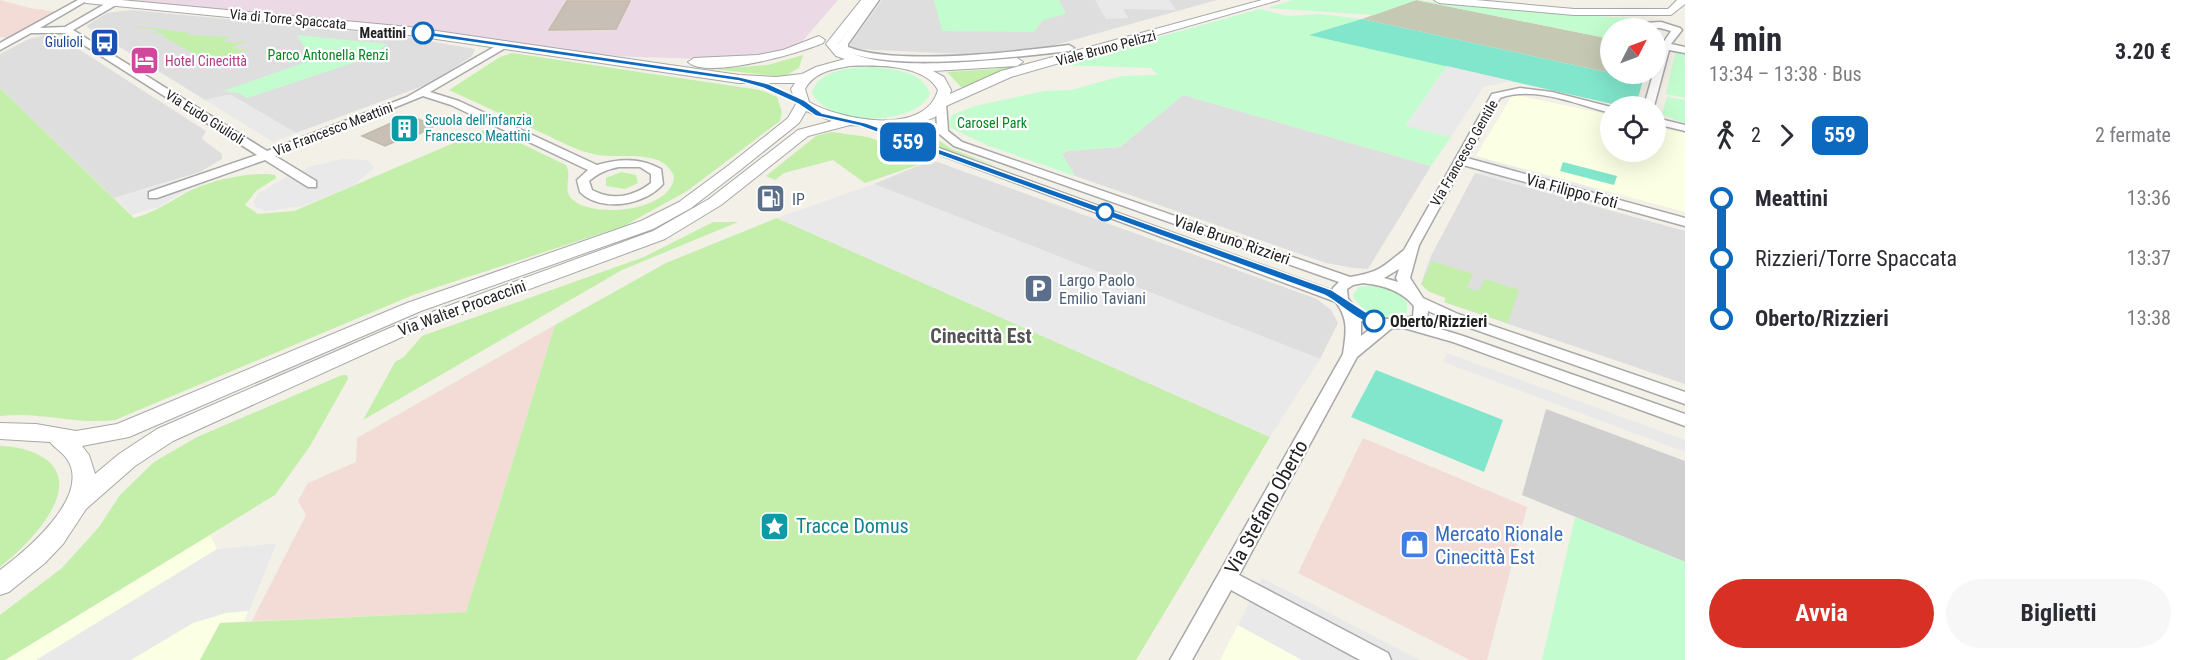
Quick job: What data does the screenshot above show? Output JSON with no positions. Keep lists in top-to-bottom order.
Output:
{
  "streets": {
    "street": [
      "Via di Torre Spaccata",
      "Viale Bruno Pelizzi",
      "Via Eudo Giulioli",
      "Via Francesco Meattini",
      "Via Francesco Gentile",
      "Via Filippo Foti",
      "Viale Bruno Rizzieri",
      "Via Walter Procaccini",
      "Via Stefano Oberto"
    ]
  },
  "crossings": [
    ["Via di Torre Spaccata", "Viale Bruno Pelizzi"],
    ["Via di Torre Spaccata", "Via Francesco Meattini"],
    ["Via di Torre Spaccata", "Viale Bruno Rizzieri"],
    ["Via di Torre Spaccata", "Via Walter Procaccini"],
    ["Viale Bruno Pelizzi", "Viale Bruno Rizzieri"],
    ["Viale Bruno Pelizzi", "Via Walter Procaccini"],
    ["Via Eudo Giulioli", "Via Francesco Meattini"],
    ["Via Francesco Gentile", "Via Filippo Foti"],
    ["Viale Bruno Rizzieri", "Via Walter Procaccini"],
    ["Viale Bruno Rizzieri", "Via Stefano Oberto"]
  ],
  "districts": ["Cinecittà Est"],
  "parks": ["Parco Antonella Renzi", "Carosel Park"],
  "places": {
    "other": ["Meattini", "Oberto/Rizzieri"],
    "bus stop": ["Giulioli"],
    "hotel": ["Hotel Cinecittà"],
    "building": ["Scuola dell'infanzia Francesco Meattini"],
    "fuel station": ["IP"],
    "parking": ["Largo Paolo Emilio Taviani"],
    "place": ["Tracce Domus"],
    "shop": ["Mercato Rionale Cinecittà Est"]
  },
  "lines": ["bus line 559"],
  "north": "top right",
  "page": {
    "on_map": "559",
    "heading": ["4 min", "13:34 – 13:38 · Bus", "3.20 €"],
    "legs": ["2", "559", "2 fermate"],
    "list": [
      {
        "name": "Meattini",
        "value": "13:36"
      },
      {
        "name": "Rizzieri/Torre Spaccata",
        "value": "13:37"
      },
      {
        "name": "Oberto/Rizzieri",
        "value": "13:38"
      }
    ],
    "buttons": ["Avvia", "Biglietti"]
  }
}
